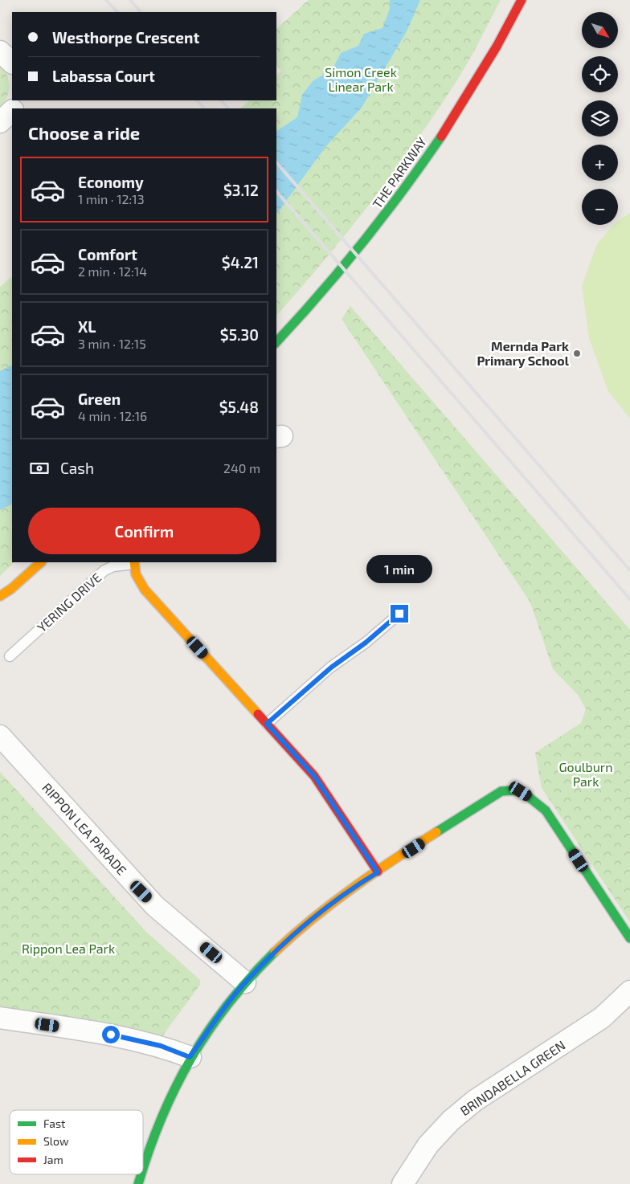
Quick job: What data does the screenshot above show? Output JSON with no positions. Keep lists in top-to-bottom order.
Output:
{
  "streets": {
    "street": ["THE PARKWAY", "RIPPON LEA PARADE", "BRINDABELLA GREEN"],
    "lane": ["YERING DRIVE"]
  },
  "parks": ["Simon Creek Linear Park", "Goulburn Park", "Rippon Lea Park"],
  "places": ["Mernda Park Primary School"],
  "legend": ["Fast", "Slow", "Jam"],
  "north": "bottom right",
  "page": {
    "map_buttons": ["+", "−"],
    "banner": ["Westhorpe Crescent", "Labassa Court"],
    "heading": "Choose a ride",
    "list": [
      {
        "name": "Economy",
        "note": "1 min · 12:13",
        "value": "$3.12"
      },
      {
        "name": "Comfort",
        "note": "2 min · 12:14",
        "value": "$4.21"
      },
      {
        "name": "XL",
        "note": "3 min · 12:15",
        "value": "$5.30"
      },
      {
        "name": "Green",
        "note": "4 min · 12:16",
        "value": "$5.48"
      }
    ],
    "pay": ["Cash", "240 m"],
    "buttons": "Confirm",
    "bubble": "1 min"
  }
}
